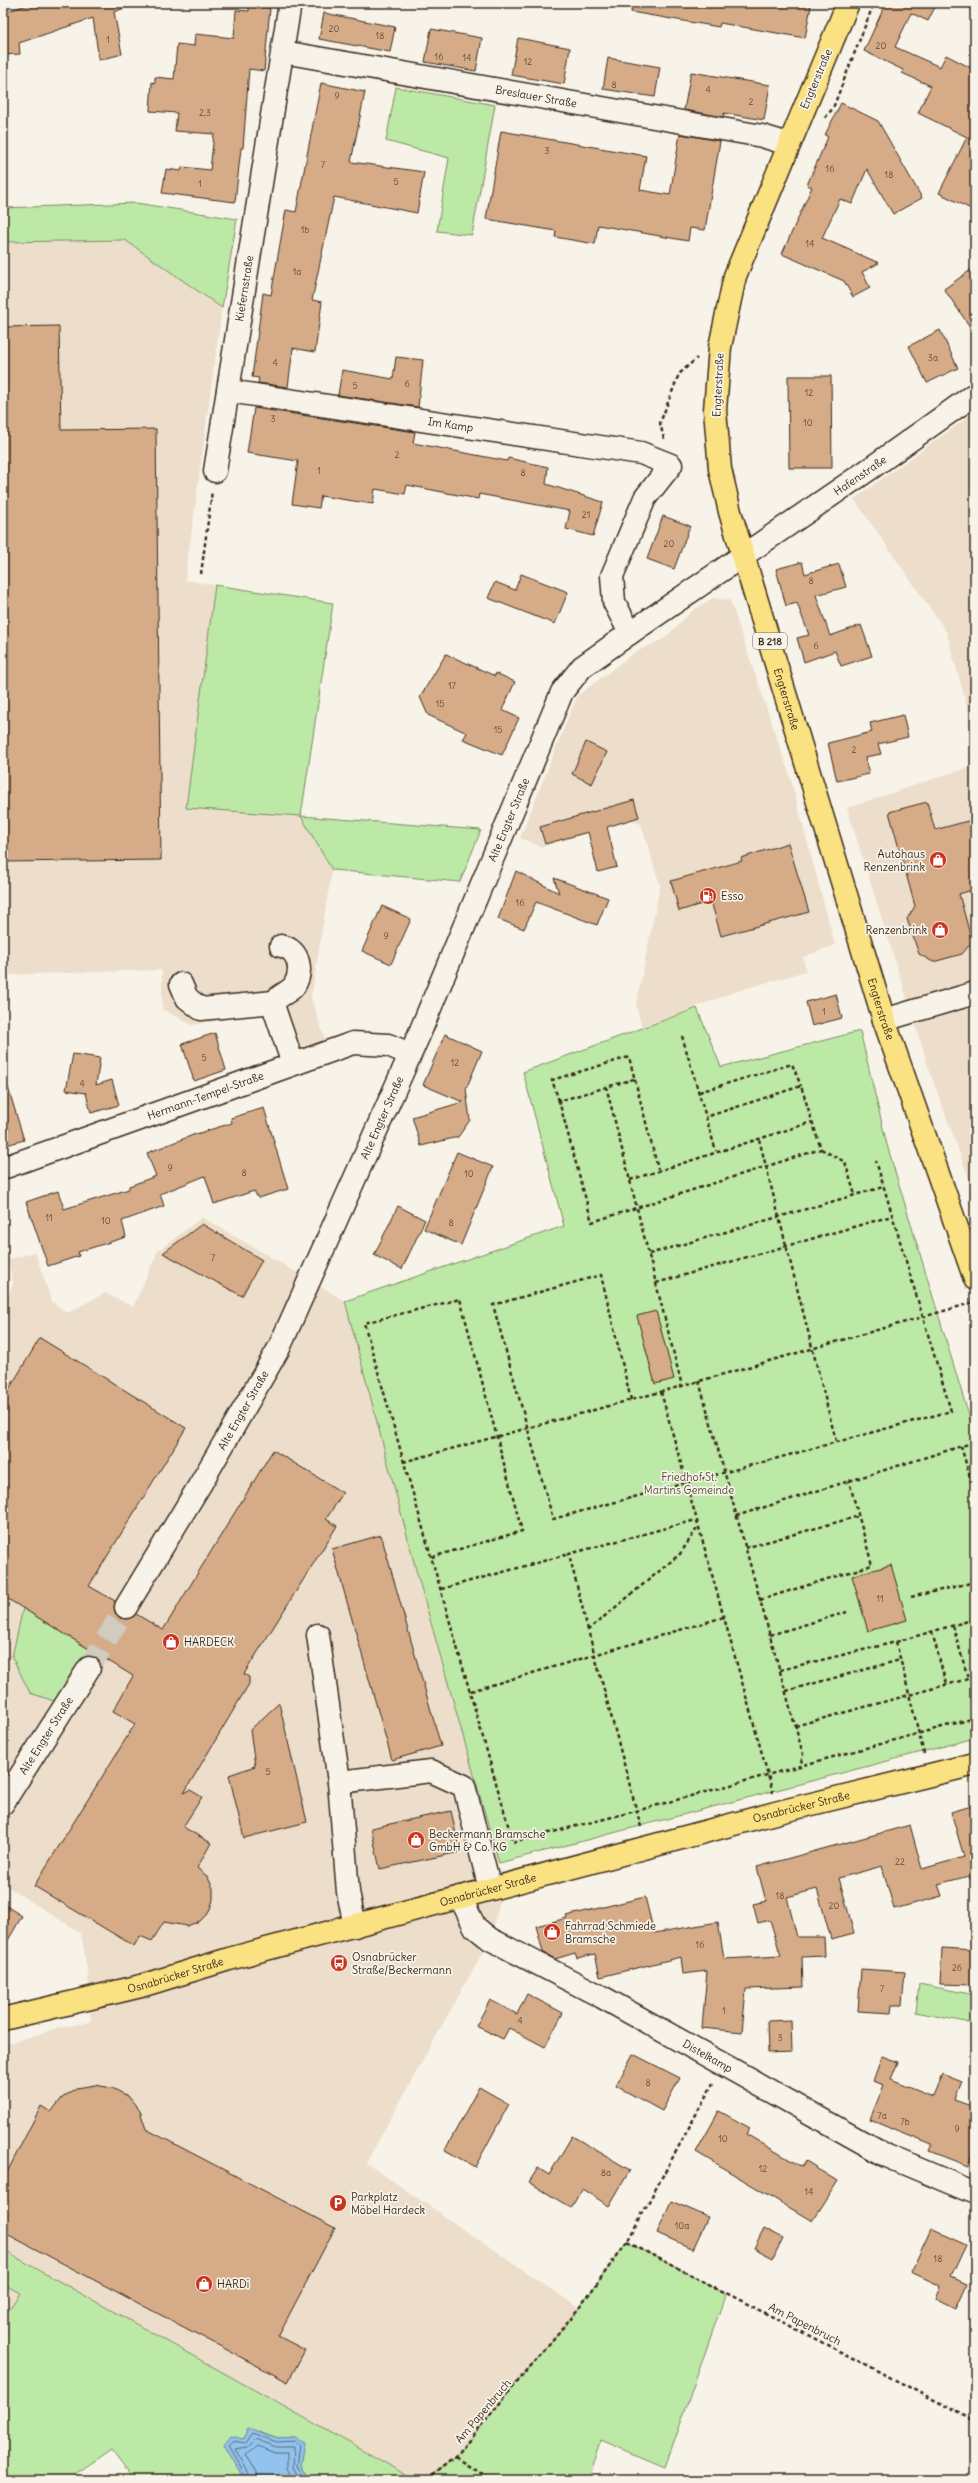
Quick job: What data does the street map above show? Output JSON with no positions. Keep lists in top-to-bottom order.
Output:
{
  "streets": {
    "main road": ["Engterstraße", "B 218", "Osnabrücker Straße"],
    "street": [
      "Breslauer Straße",
      "Kiefernstraße",
      "Im Kamp",
      "Hafenstraße",
      "Alte Engter Straße",
      "Hermann-Tempel-Straße",
      "Distelkamp"
    ],
    "path": ["Am Papenbruch"]
  },
  "crossings": [
    ["Engterstraße", "Breslauer Straße"],
    ["Engterstraße", "Hafenstraße"],
    ["Engterstraße", "Alte Engter Straße"],
    ["Breslauer Straße", "Kiefernstraße"],
    ["Kiefernstraße", "Im Kamp"],
    ["Hafenstraße", "Alte Engter Straße"],
    ["Alte Engter Straße", "Hermann-Tempel-Straße"],
    ["Osnabrücker Straße", "Distelkamp"],
    ["Distelkamp", "Am Papenbruch"]
  ],
  "parks": ["Friedhof St. Martins Gemeinde"],
  "places": {
    "shop": [
      "Autohaus Renzenbrink",
      "Renzenbrink",
      "HARDECK",
      "Beckermann Bramsche GmbH & Co. KG",
      "Fahrrad Schmiede Bramsche",
      "HARDi"
    ],
    "fuel station": ["Esso"],
    "bus stop": ["Osnabrücker Straße/Beckermann"],
    "parking": ["Parkplatz Möbel Hardeck"]
  },
  "house_numbers": [
    "20",
    "18",
    "1",
    "20",
    "16",
    "14",
    "12",
    "8",
    "4",
    "9",
    "2",
    "2,3",
    "3",
    "7",
    "16",
    "18",
    "5",
    "1",
    "1b",
    "14",
    "1a",
    "3a",
    "4",
    "6",
    "5",
    "12",
    "3",
    "10",
    "2",
    "1",
    "8",
    "21",
    "20",
    "8",
    "6",
    "17",
    "15",
    "15",
    "2",
    "16",
    "9",
    "1",
    "5",
    "12",
    "4",
    "9",
    "8",
    "10",
    "11",
    "10",
    "8",
    "7",
    "11",
    "5",
    "22",
    "18",
    "20",
    "16",
    "26",
    "7",
    "1",
    "4",
    "3",
    "8",
    "7a",
    "7b",
    "9",
    "10",
    "12",
    "8a",
    "14",
    "10a",
    "18"
  ]
}
